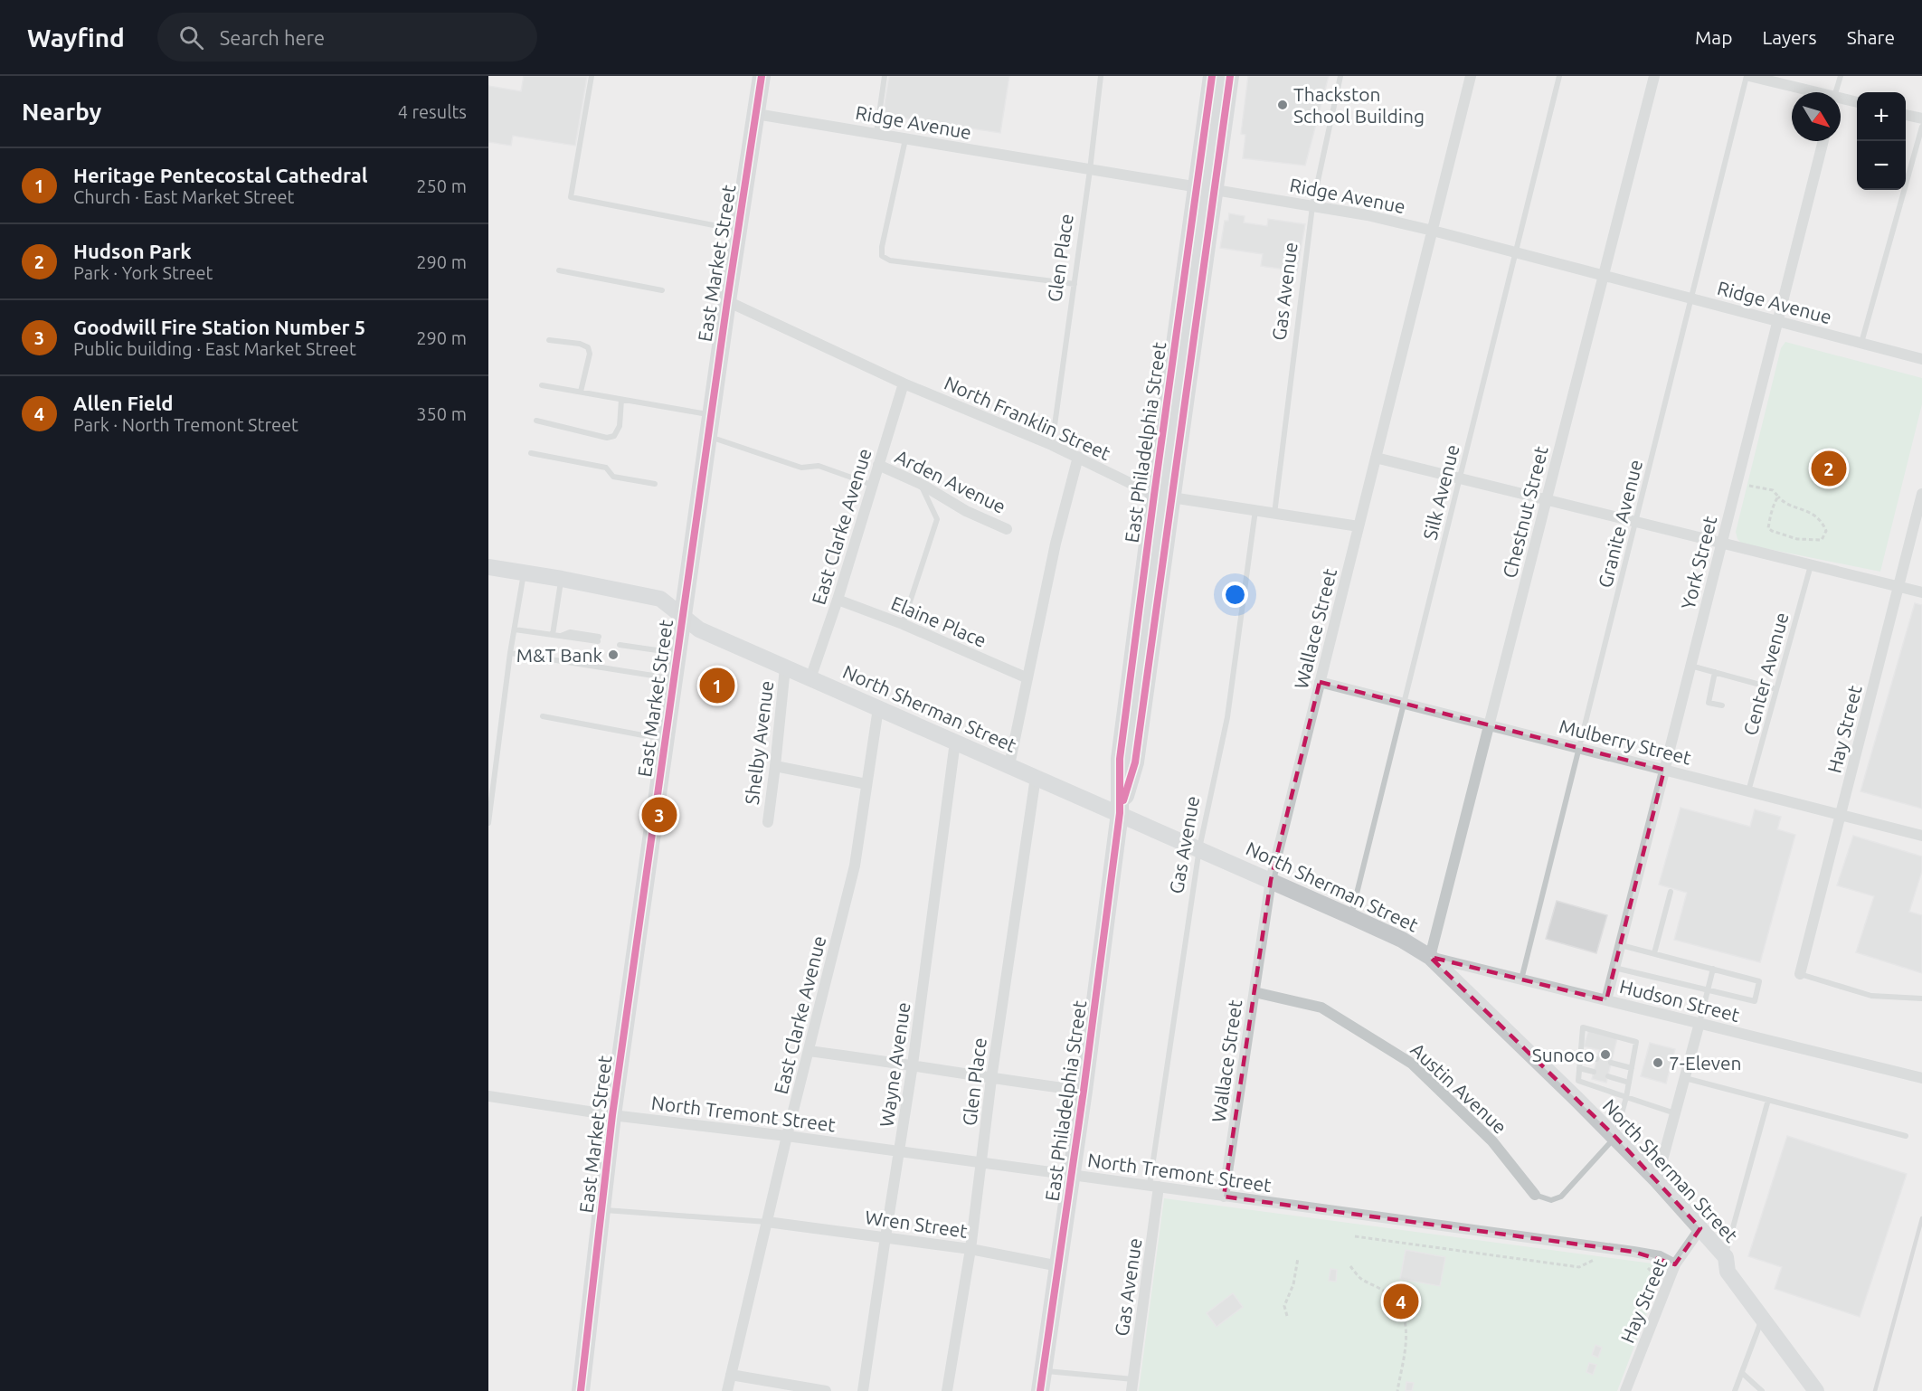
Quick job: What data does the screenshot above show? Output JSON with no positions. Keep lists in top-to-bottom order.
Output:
{
  "streets": {
    "main road": ["East Market Street", "East Philadelphia Street", "North Sherman Street"],
    "street": [
      "Ridge Avenue",
      "Glen Place",
      "Gas Avenue",
      "North Franklin Street",
      "Arden Avenue",
      "Chestnut Street",
      "East Clarke Avenue",
      "York Street",
      "Elaine Place",
      "Wallace Street",
      "Hay Street",
      "Mulberry Street",
      "Shelby Avenue",
      "Hudson Street",
      "Wayne Avenue",
      "Austin Avenue",
      "North Tremont Street",
      "Wren Street"
    ],
    "lane": ["Silk Avenue", "Granite Avenue", "Center Avenue"]
  },
  "crossings": [
    ["Ridge Avenue", "Glen Place"],
    ["Ridge Avenue", "East Market Street"],
    ["Ridge Avenue", "Gas Avenue"],
    ["Ridge Avenue", "East Philadelphia Street"],
    ["Ridge Avenue", "Silk Avenue"],
    ["Ridge Avenue", "Chestnut Street"],
    ["Ridge Avenue", "Granite Avenue"],
    ["Ridge Avenue", "York Street"],
    ["Ridge Avenue", "Wallace Street"],
    ["Glen Place", "North Franklin Street"],
    ["Glen Place", "North Sherman Street"],
    ["Glen Place", "North Tremont Street"],
    ["Glen Place", "Wren Street"],
    ["East Market Street", "North Franklin Street"],
    ["East Market Street", "North Sherman Street"],
    ["East Market Street", "North Tremont Street"],
    ["Gas Avenue", "North Franklin Street"],
    ["Gas Avenue", "North Sherman Street"],
    ["Gas Avenue", "North Tremont Street"],
    ["North Franklin Street", "East Philadelphia Street"],
    ["North Franklin Street", "East Clarke Avenue"],
    ["North Franklin Street", "Wallace Street"],
    ["East Philadelphia Street", "North Sherman Street"],
    ["East Philadelphia Street", "North Tremont Street"],
    ["East Philadelphia Street", "Wren Street"],
    ["Arden Avenue", "East Clarke Avenue"],
    ["Silk Avenue", "North Sherman Street"],
    ["Silk Avenue", "Mulberry Street"],
    ["Chestnut Street", "North Sherman Street"],
    ["Chestnut Street", "Mulberry Street"],
    ["Chestnut Street", "Hudson Street"],
    ["Granite Avenue", "Mulberry Street"],
    ["Granite Avenue", "Hudson Street"],
    ["East Clarke Avenue", "Elaine Place"],
    ["East Clarke Avenue", "North Sherman Street"],
    ["East Clarke Avenue", "North Tremont Street"],
    ["East Clarke Avenue", "Wren Street"],
    ["York Street", "Mulberry Street"],
    ["York Street", "Hudson Street"],
    ["Wallace Street", "North Sherman Street"],
    ["Wallace Street", "Mulberry Street"],
    ["Wallace Street", "Austin Avenue"],
    ["Wallace Street", "North Tremont Street"],
    ["Center Avenue", "Mulberry Street"],
    ["North Sherman Street", "Hay Street"],
    ["North Sherman Street", "Shelby Avenue"],
    ["North Sherman Street", "Hudson Street"],
    ["North Sherman Street", "Wayne Avenue"],
    ["Hay Street", "Mulberry Street"],
    ["Hay Street", "North Tremont Street"],
    ["Wayne Avenue", "North Tremont Street"],
    ["Wayne Avenue", "Wren Street"]
  ],
  "places": [
    "Thackston School Building",
    "M&T Bank",
    "Sunoco",
    "7-Eleven"
  ],
  "north": "bottom right",
  "page": {
    "header": "Wayfind",
    "search": "Search here",
    "nav": ["Map", "Layers", "Share"],
    "heading": ["Nearby", "4 results"],
    "map_buttons": ["+", "−"],
    "list": [
      {
        "mark": "1",
        "name": "Heritage Pentecostal Cathedral",
        "note": "Church · East Market Street",
        "value": "250 m"
      },
      {
        "mark": "2",
        "name": "Hudson Park",
        "note": "Park · York Street",
        "value": "290 m"
      },
      {
        "mark": "3",
        "name": "Goodwill Fire Station Number 5",
        "note": "Public building · East Market Street",
        "value": "290 m"
      },
      {
        "mark": "4",
        "name": "Allen Field",
        "note": "Park · North Tremont Street",
        "value": "350 m"
      }
    ],
    "pins": [
      "2",
      "1",
      "3",
      "4"
    ]
  }
}
